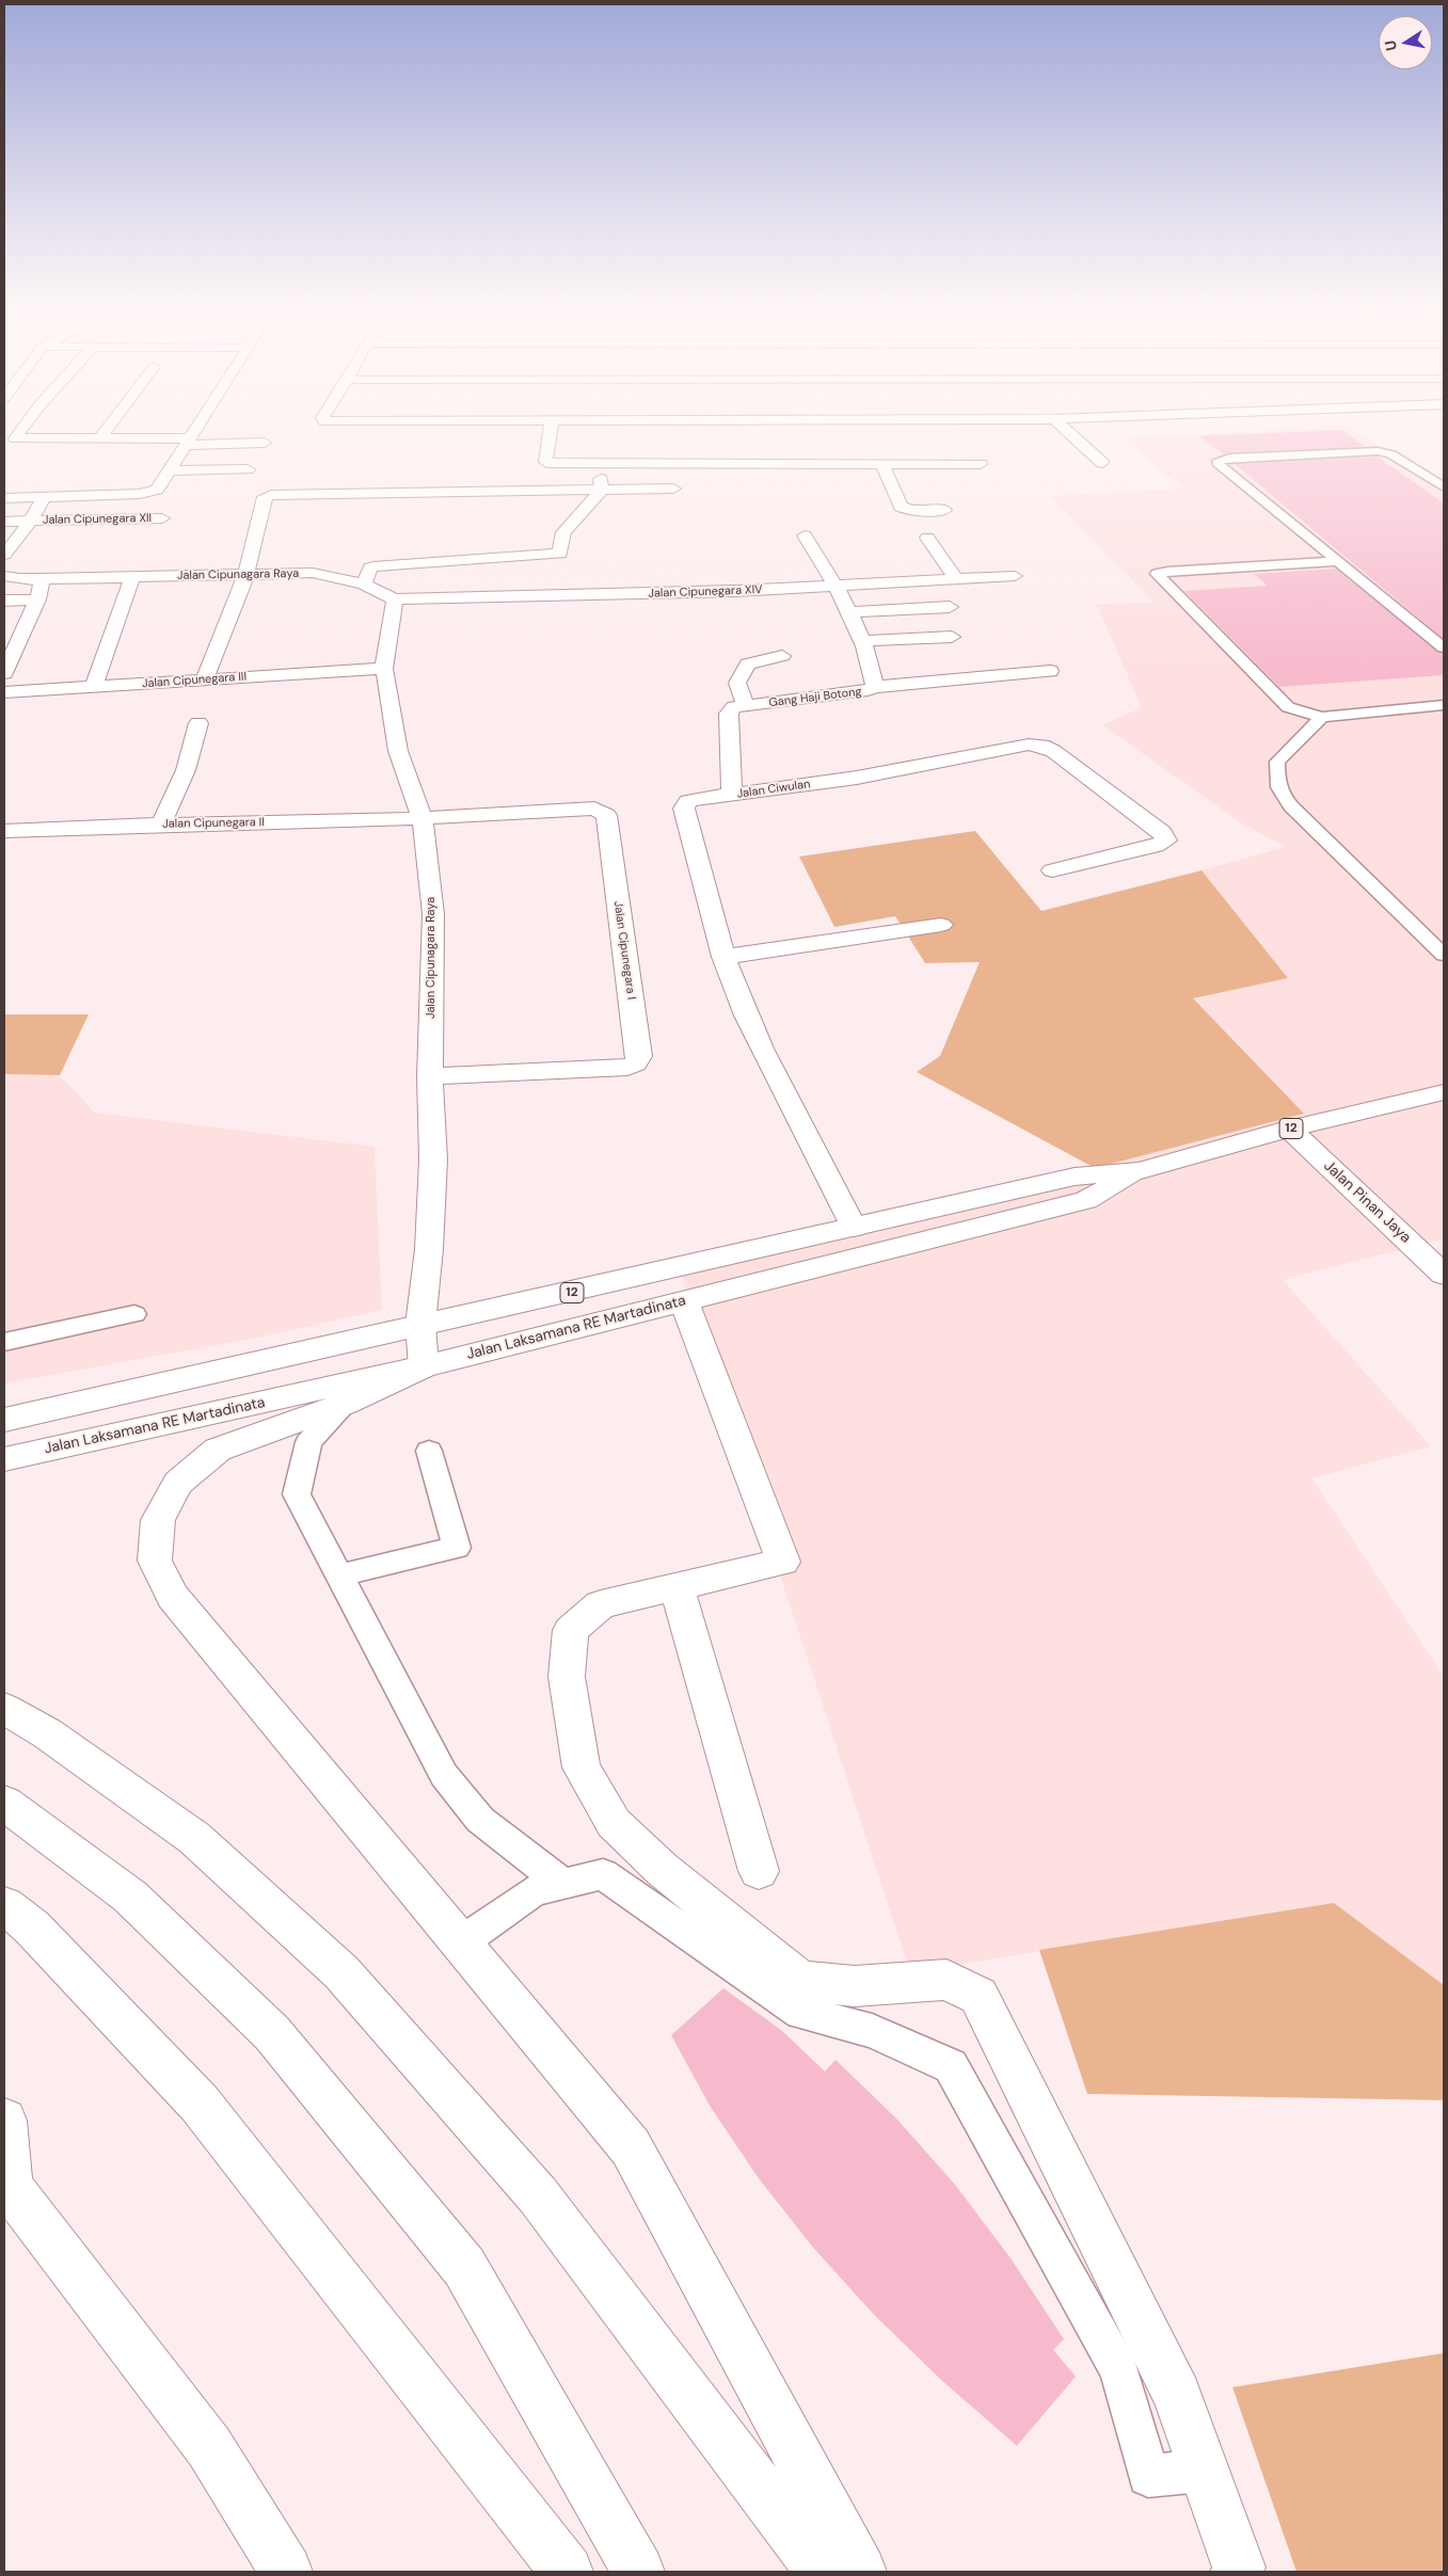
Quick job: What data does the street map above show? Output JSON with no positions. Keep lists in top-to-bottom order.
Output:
{
  "streets": {
    "main road": [
      "Jalan Cipunegara XII",
      "Jalan Cipunagara Raya",
      "Jalan Cipunegara XIV",
      "Jalan Cipunegara III",
      "Gang Haji Botong",
      "Jalan Ciwulan",
      "Jalan Cipunegara II",
      "Jalan Cipunegara I",
      "12",
      "Jalan Pinan Jaya",
      "Jalan Laksamana RE Martadinata"
    ]
  },
  "crossings": [
    ["Jalan Cipunagara Raya", "Jalan Cipunegara XIV"],
    ["Jalan Cipunagara Raya", "Jalan Cipunegara III"],
    ["Jalan Cipunagara Raya", "Jalan Cipunegara II"],
    ["Jalan Cipunagara Raya", "Jalan Cipunegara I"],
    ["Jalan Cipunagara Raya", "Jalan Laksamana RE Martadinata"],
    ["Jalan Cipunegara XIV", "Gang Haji Botong"],
    ["Jalan Ciwulan", "Jalan Laksamana RE Martadinata"],
    ["Jalan Cipunegara II", "Jalan Cipunegara I"],
    ["Jalan Pinan Jaya", "Jalan Laksamana RE Martadinata"]
  ],
  "north": "left"
}
